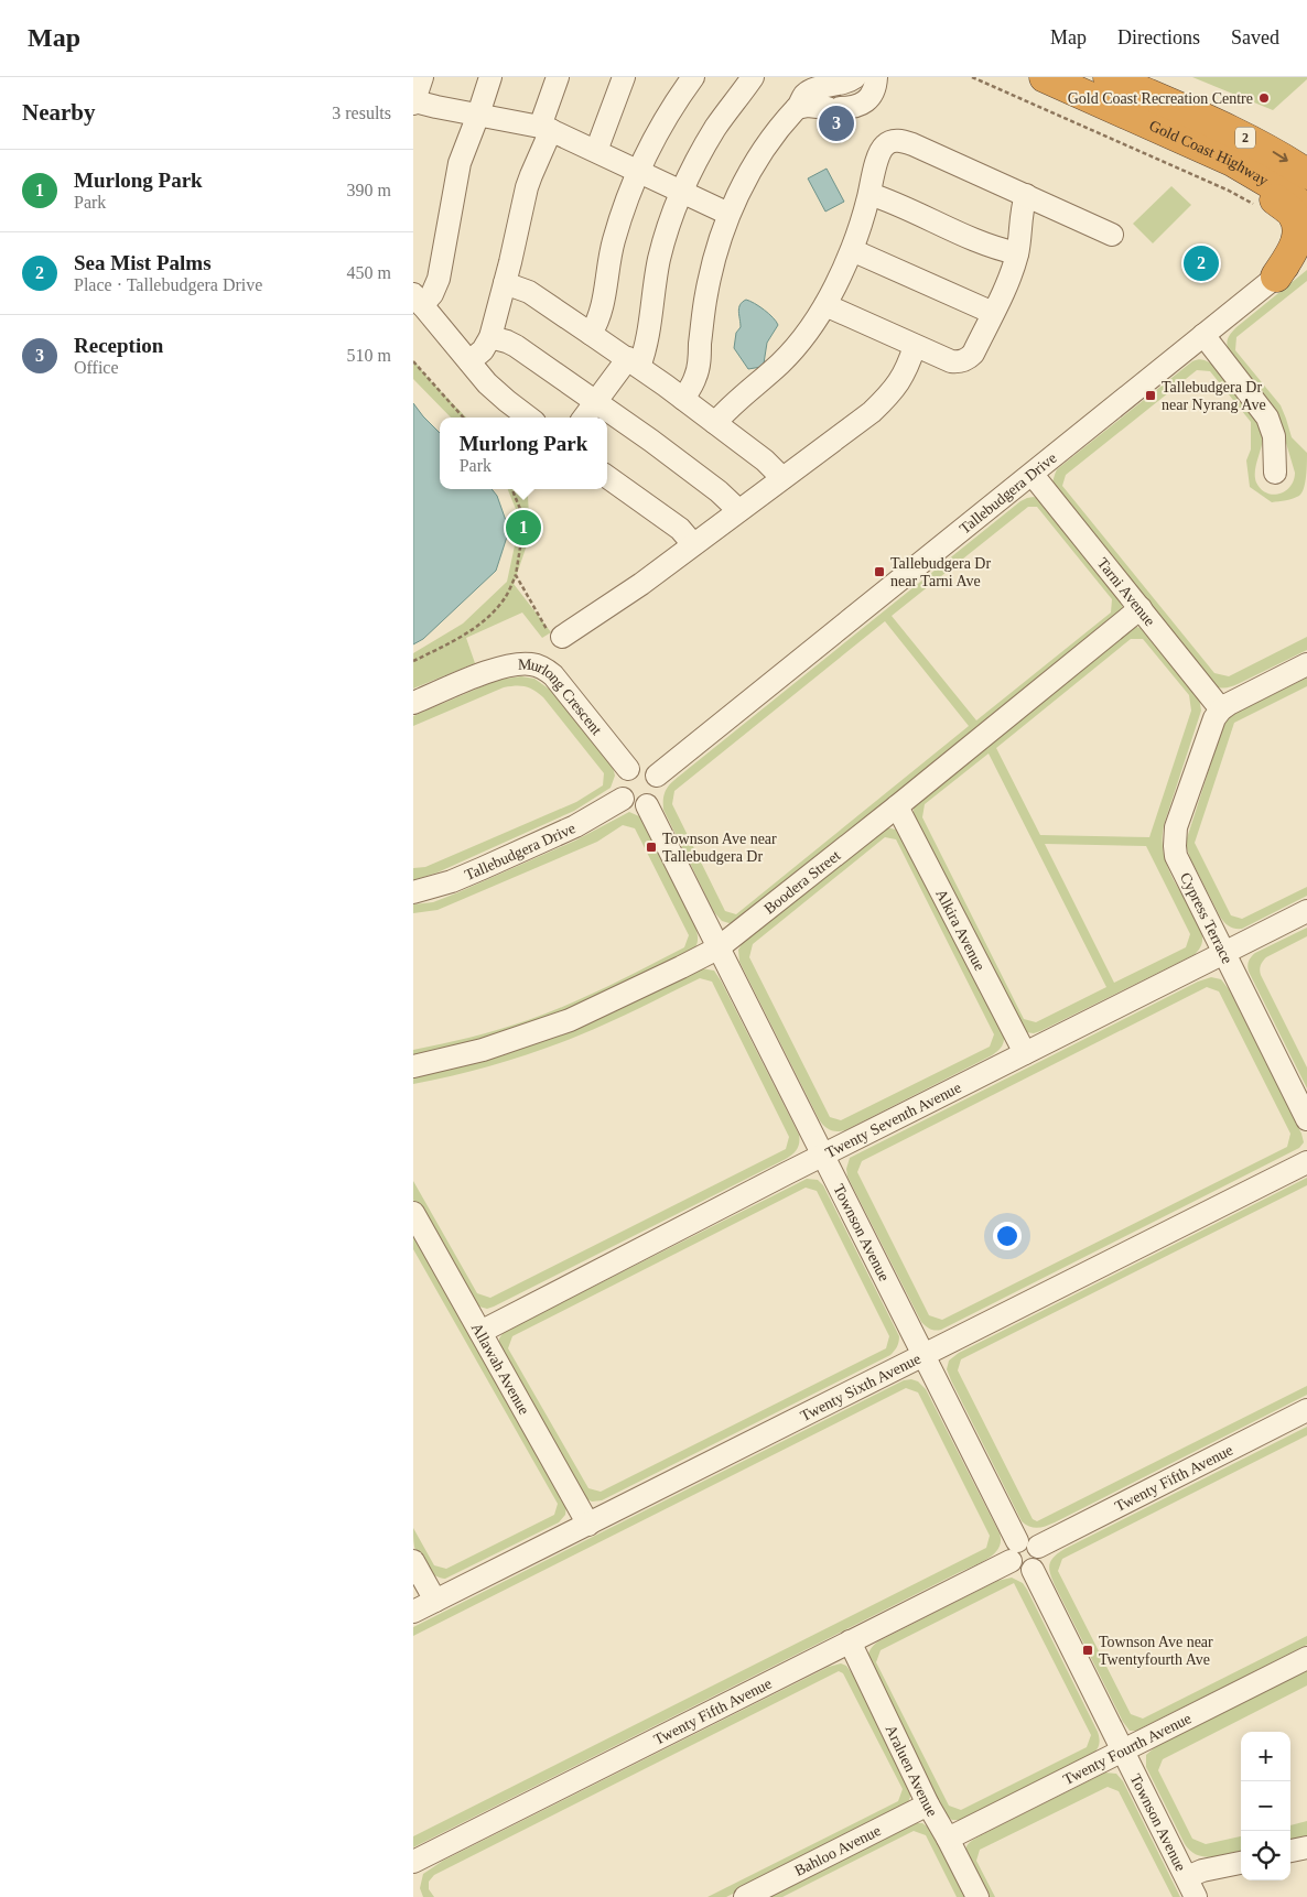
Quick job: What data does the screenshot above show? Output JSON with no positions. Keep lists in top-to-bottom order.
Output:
{
  "streets": {
    "highway": ["2", "Gold Coast Highway"],
    "street": [
      "Tallebudgera Drive",
      "Tarni Avenue",
      "Murlong Crescent",
      "Boodera Street",
      "Cypress Terrace",
      "Alkira Avenue",
      "Twenty Seventh Avenue",
      "Townson Avenue",
      "Allawah Avenue",
      "Twenty Sixth Avenue",
      "Twenty Fifth Avenue",
      "Twenty Fourth Avenue",
      "Araluen Avenue",
      "Bahloo Avenue"
    ]
  },
  "crossings": [
    ["Tallebudgera Drive", "Tarni Avenue"],
    ["Tallebudgera Drive", "Murlong Crescent"],
    ["Tallebudgera Drive", "Townson Avenue"],
    ["Tarni Avenue", "Boodera Street"],
    ["Tarni Avenue", "Cypress Terrace"],
    ["Murlong Crescent", "Townson Avenue"],
    ["Boodera Street", "Alkira Avenue"],
    ["Boodera Street", "Townson Avenue"],
    ["Cypress Terrace", "Twenty Seventh Avenue"],
    ["Alkira Avenue", "Twenty Seventh Avenue"],
    ["Twenty Seventh Avenue", "Townson Avenue"],
    ["Twenty Seventh Avenue", "Allawah Avenue"],
    ["Townson Avenue", "Twenty Sixth Avenue"],
    ["Townson Avenue", "Twenty Fifth Avenue"],
    ["Townson Avenue", "Twenty Fourth Avenue"],
    ["Allawah Avenue", "Twenty Sixth Avenue"],
    ["Twenty Fifth Avenue", "Araluen Avenue"],
    ["Twenty Fourth Avenue", "Araluen Avenue"],
    ["Araluen Avenue", "Bahloo Avenue"]
  ],
  "places": {
    "other": ["Gold Coast Recreation Centre"],
    "transit": [
      "Tallebudgera Dr near Nyrang Ave",
      "Tallebudgera Dr near Tarni Ave",
      "Townson Ave near Tallebudgera Dr",
      "Townson Ave near Twentyfourth Ave"
    ]
  },
  "page": {
    "header": "Map",
    "nav": ["Map", "Directions", "Saved"],
    "heading": ["Nearby", "3 results"],
    "pins": ["3", "2", "1"],
    "list": [
      {
        "mark": "1",
        "name": "Murlong Park",
        "note": "Park",
        "value": "390 m"
      },
      {
        "mark": "2",
        "name": "Sea Mist Palms",
        "note": "Place · Tallebudgera Drive",
        "value": "450 m"
      },
      {
        "mark": "3",
        "name": "Reception",
        "note": "Office",
        "value": "510 m"
      }
    ],
    "popup": ["Murlong Park", "Park"],
    "map_buttons": ["+", "−"]
  }
}
